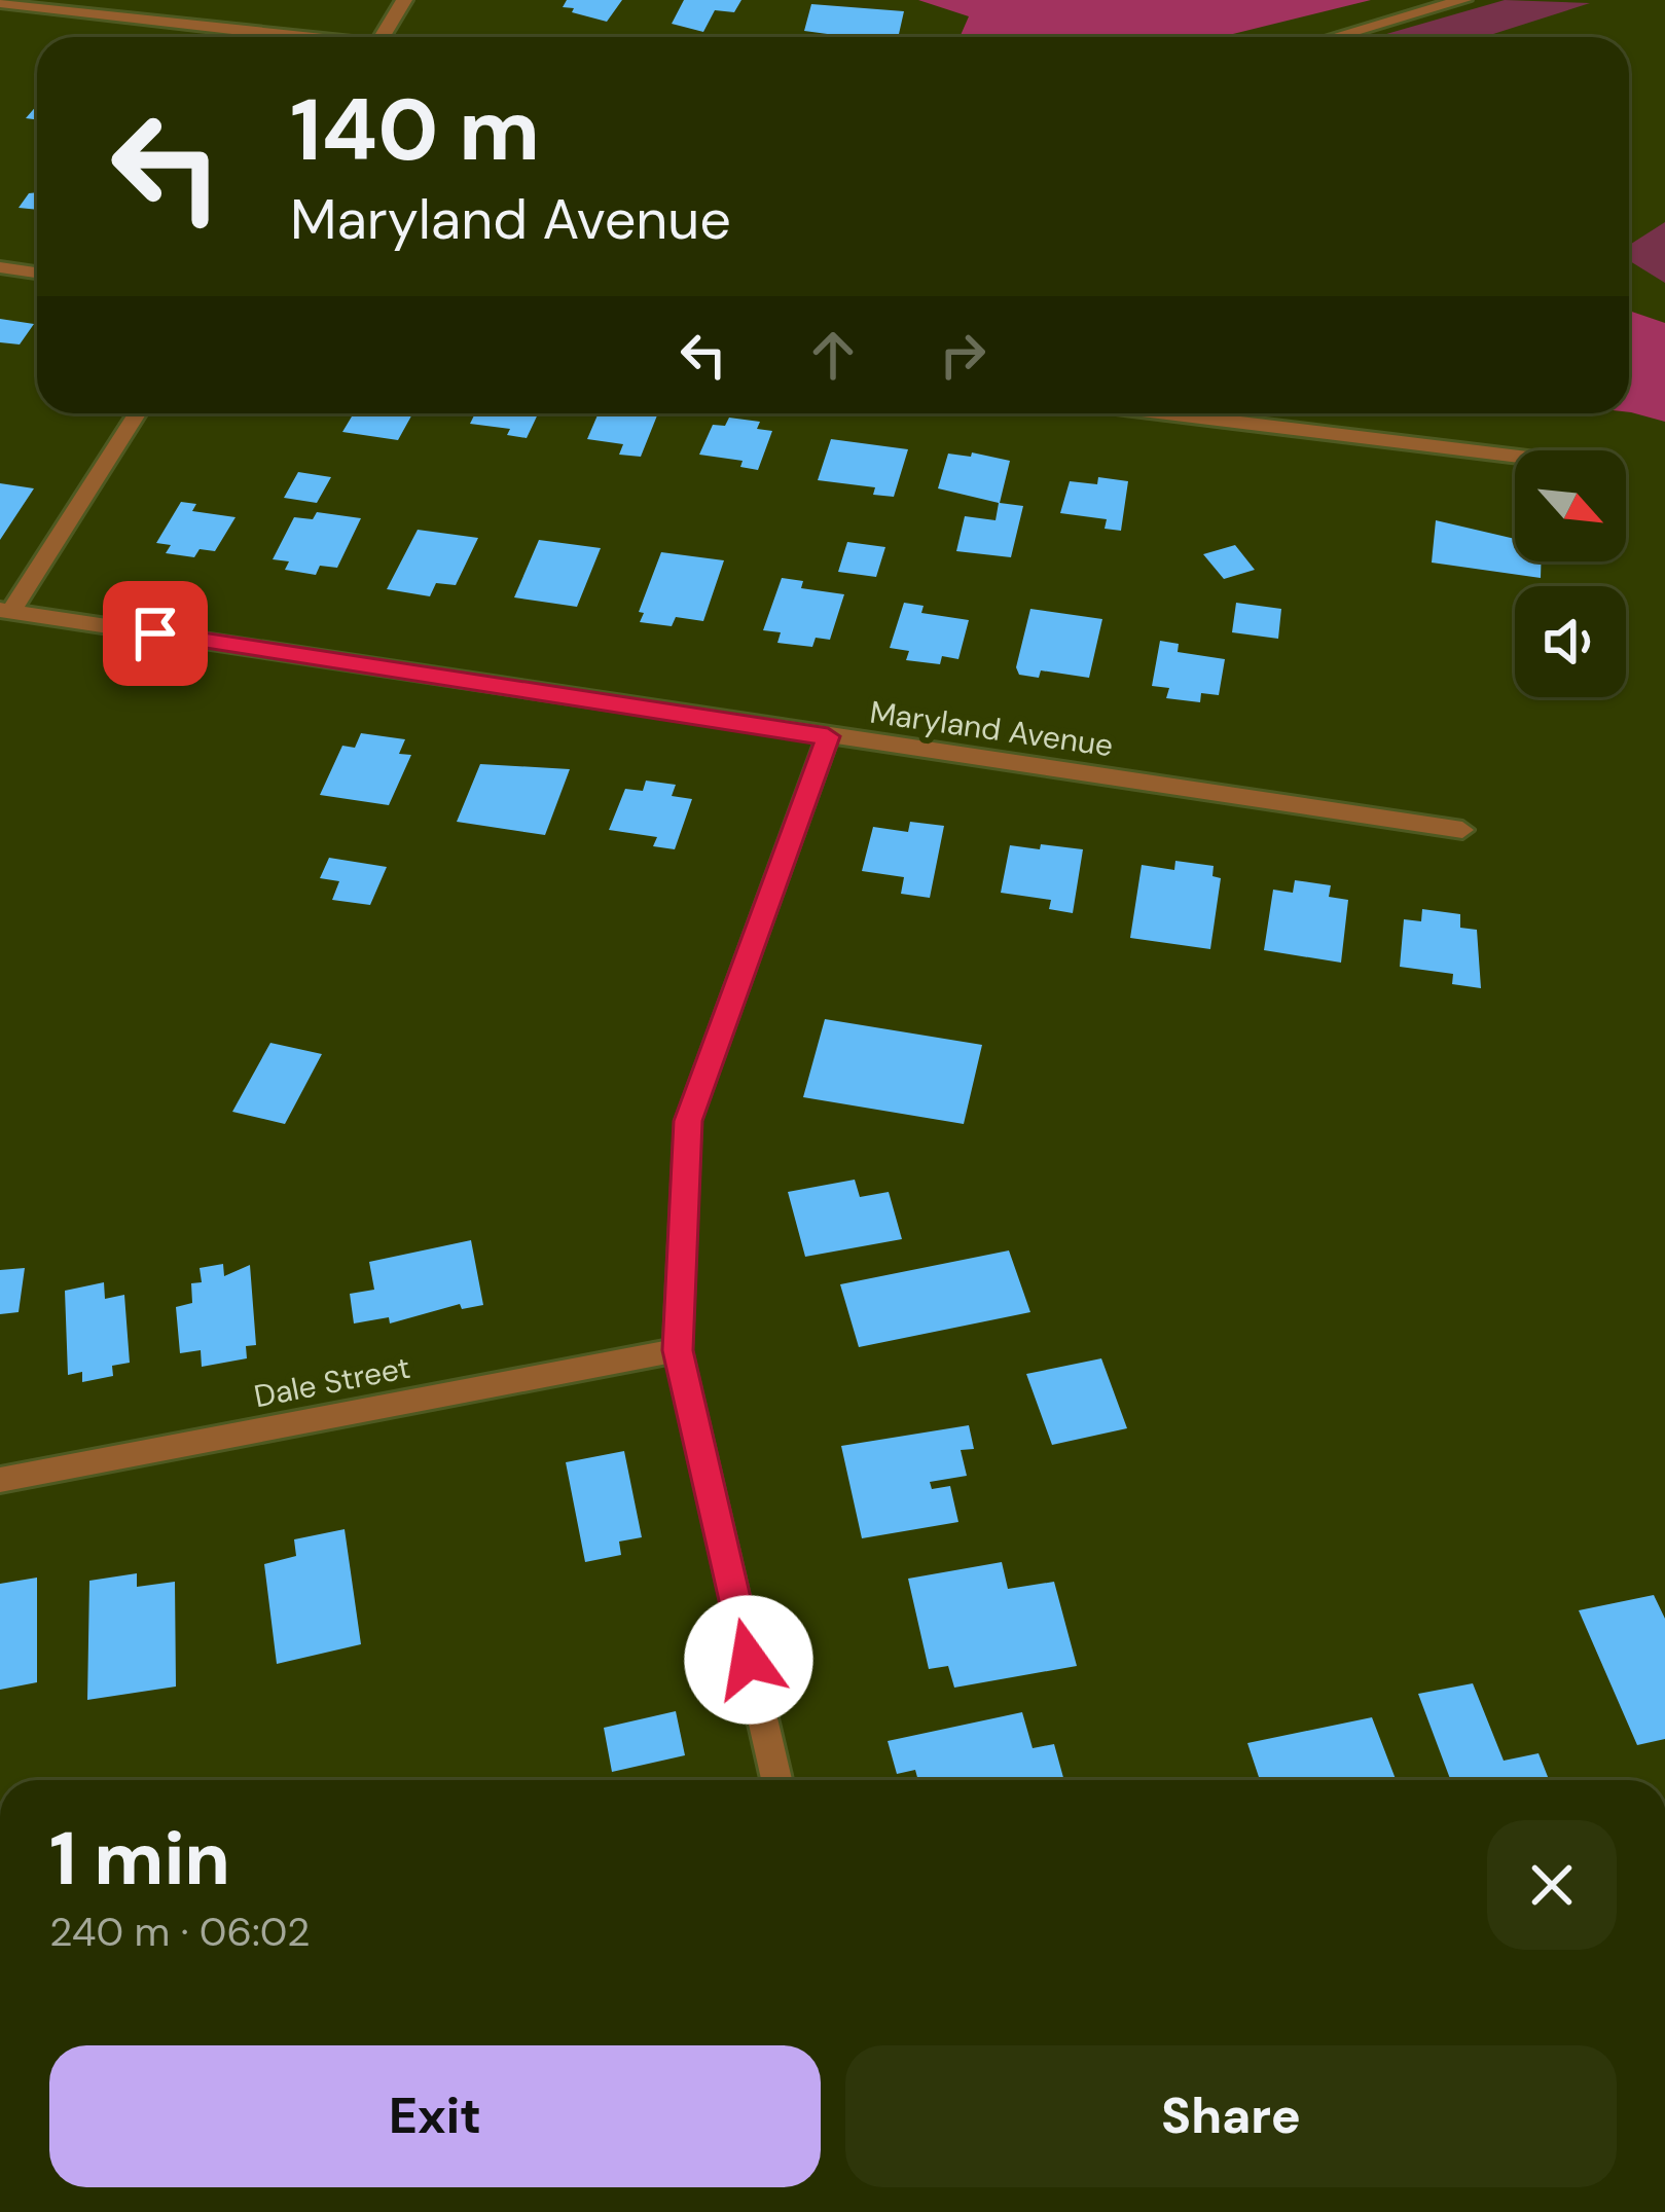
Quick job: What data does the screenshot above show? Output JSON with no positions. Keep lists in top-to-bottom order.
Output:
{
  "streets": {
    "street": ["Maryland Avenue", "Dale Street"]
  },
  "north": "bottom right",
  "page": {
    "turn": ["140 m", "Maryland Avenue"],
    "heading": ["1 min", "240 m · 06:02"],
    "buttons": ["Exit", "Share"]
  }
}
